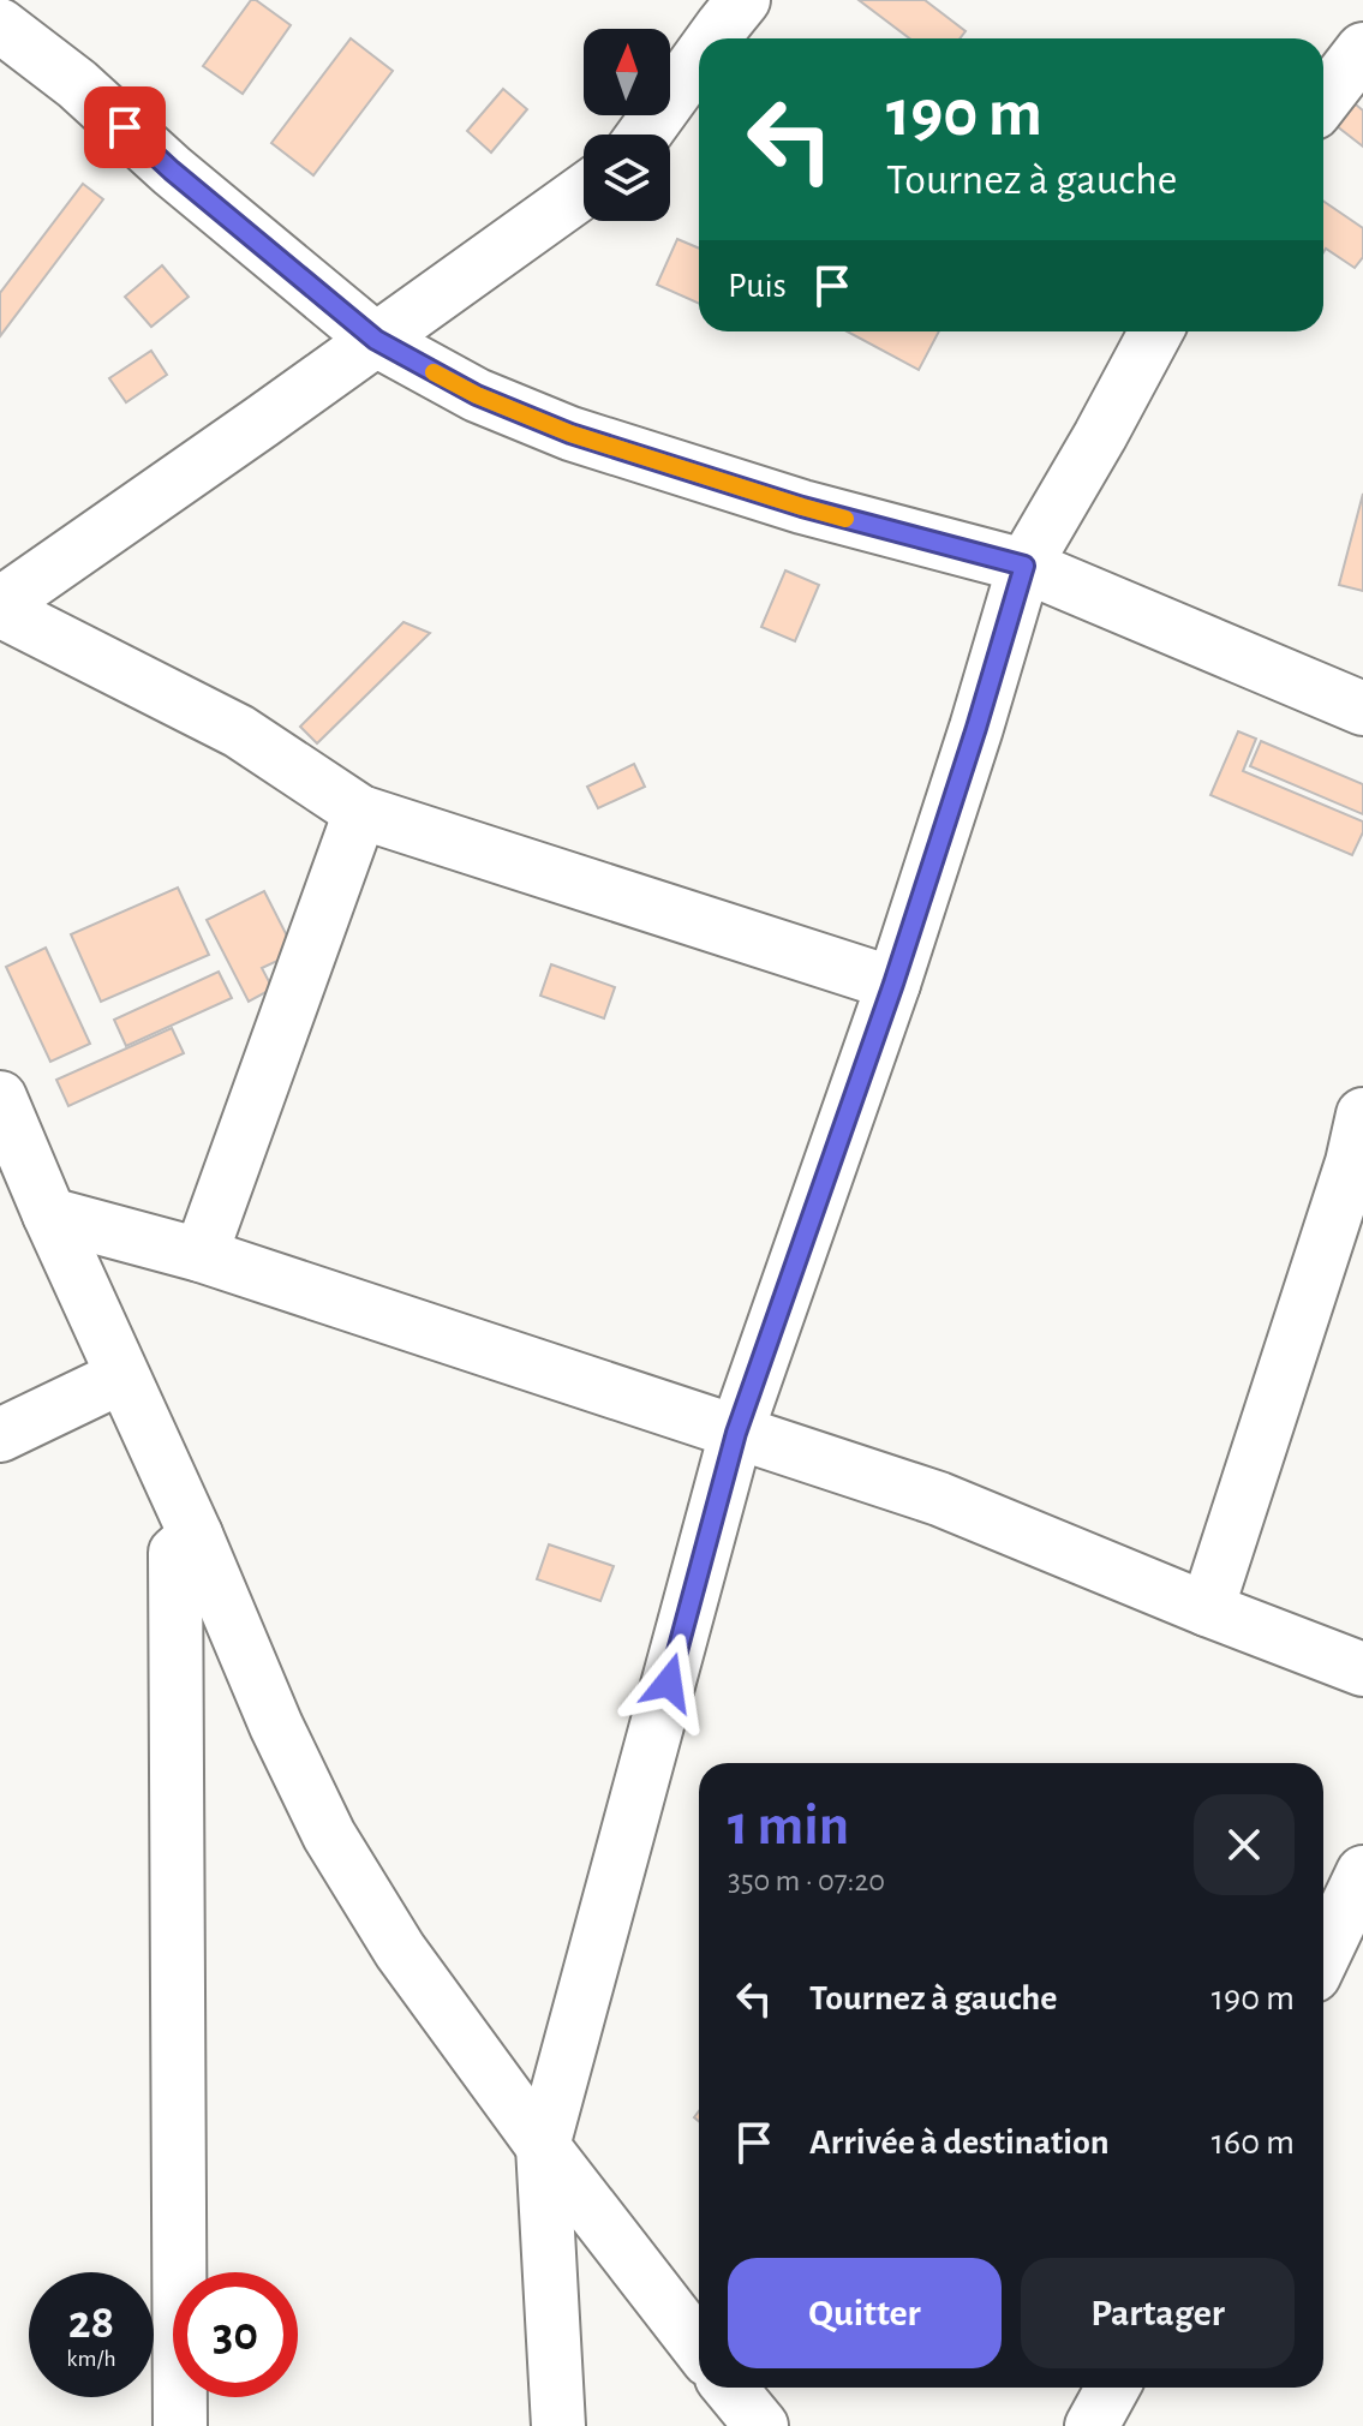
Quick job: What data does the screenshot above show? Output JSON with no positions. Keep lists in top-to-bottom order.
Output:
{
  "north": "top",
  "page": {
    "turn": ["190 m", "Tournez à gauche"],
    "then": "Puis",
    "heading": ["1 min", "350 m · 07:20"],
    "list": [
      {
        "name": "Tournez à gauche",
        "value": "190 m"
      },
      {
        "name": "Arrivée à destination",
        "value": "160 m"
      }
    ],
    "buttons": ["Quitter", "Partager"],
    "speed": "28 km/h",
    "limit": "30"
  }
}
